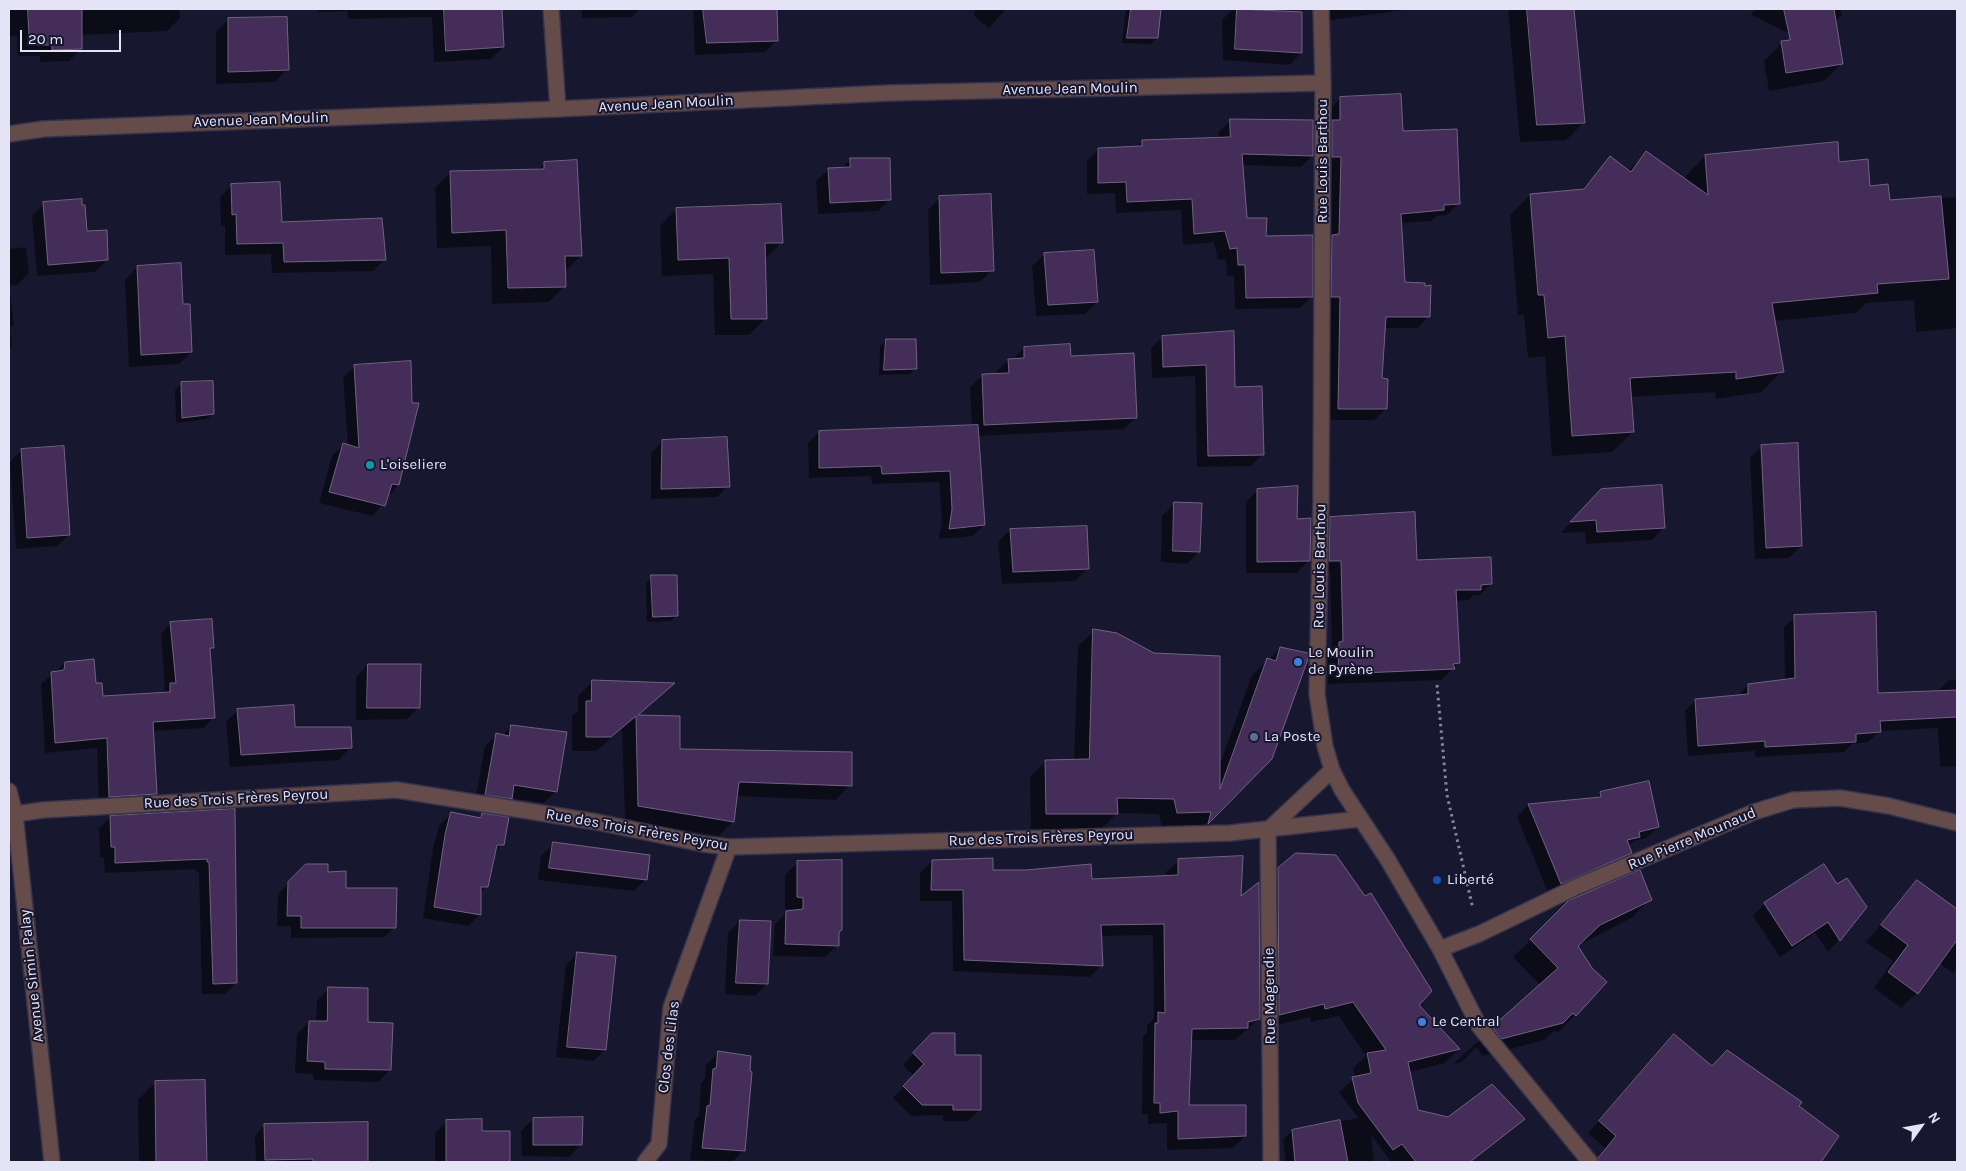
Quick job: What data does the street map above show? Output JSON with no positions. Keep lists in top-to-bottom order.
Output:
{
  "streets": {
    "street": [
      "Avenue Jean Moulin",
      "Rue Louis Barthou",
      "Rue des Trois Frères Peyrou",
      "Rue Pierre Mounaud",
      "Avenue Simin Palay",
      "Rue Magendie",
      "Clos des Lilas"
    ]
  },
  "crossings": [
    ["Avenue Jean Moulin", "Rue Louis Barthou"],
    ["Rue Louis Barthou", "Rue des Trois Frères Peyrou"],
    ["Rue Louis Barthou", "Rue Pierre Mounaud"],
    ["Rue des Trois Frères Peyrou", "Avenue Simin Palay"],
    ["Rue des Trois Frères Peyrou", "Rue Magendie"],
    ["Rue des Trois Frères Peyrou", "Clos des Lilas"]
  ],
  "places": [
    "L'oiseliere",
    "Le Moulin de Pyrène",
    "La Poste",
    "Liberté",
    "Le Central"
  ],
  "scale_bar": "20 m",
  "north": "top right"
}
